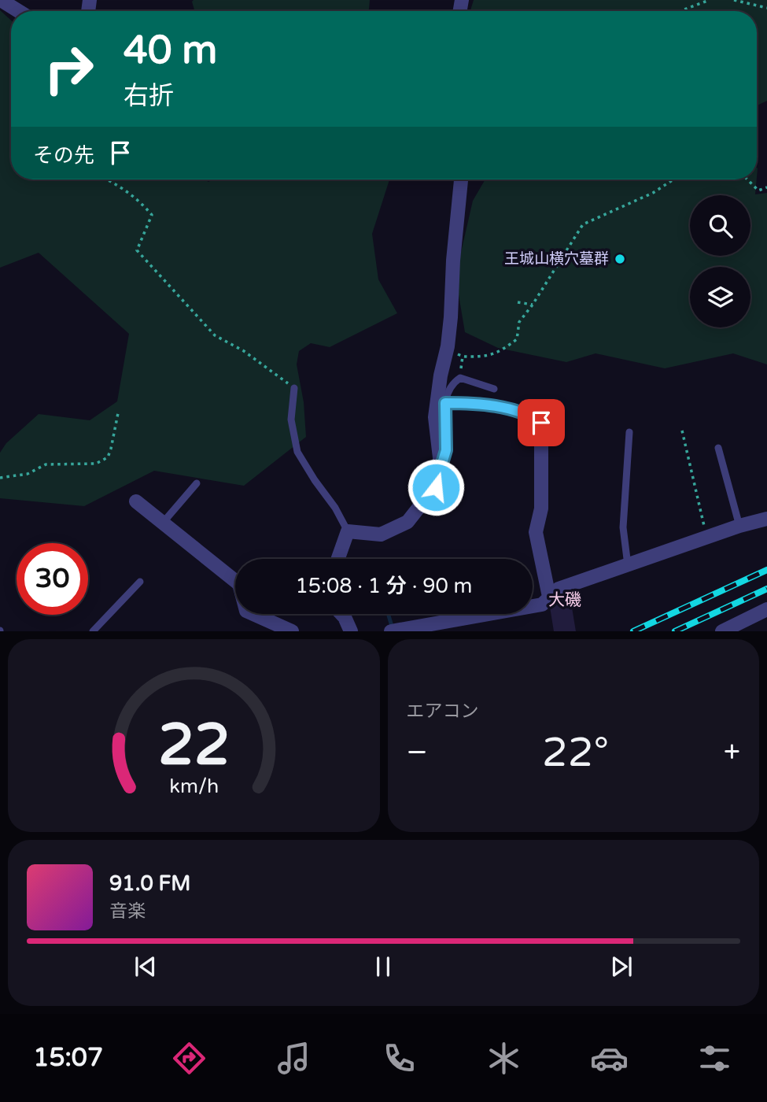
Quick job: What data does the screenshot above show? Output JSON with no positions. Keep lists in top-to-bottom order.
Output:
{
  "districts": ["大磯"],
  "places": ["王城山横穴墓群"],
  "page": {
    "turn": ["40 m", "右折"],
    "then": "その先",
    "limit": "30",
    "trip": "15:08 · 1 分 · 90 m",
    "tile": "エアコン",
    "heat": ["−", "22°", "+"],
    "song": ["91.0 FM", "音楽"],
    "tabs": "15:07",
    "gauge": ["22", "km/h"]
  }
}
